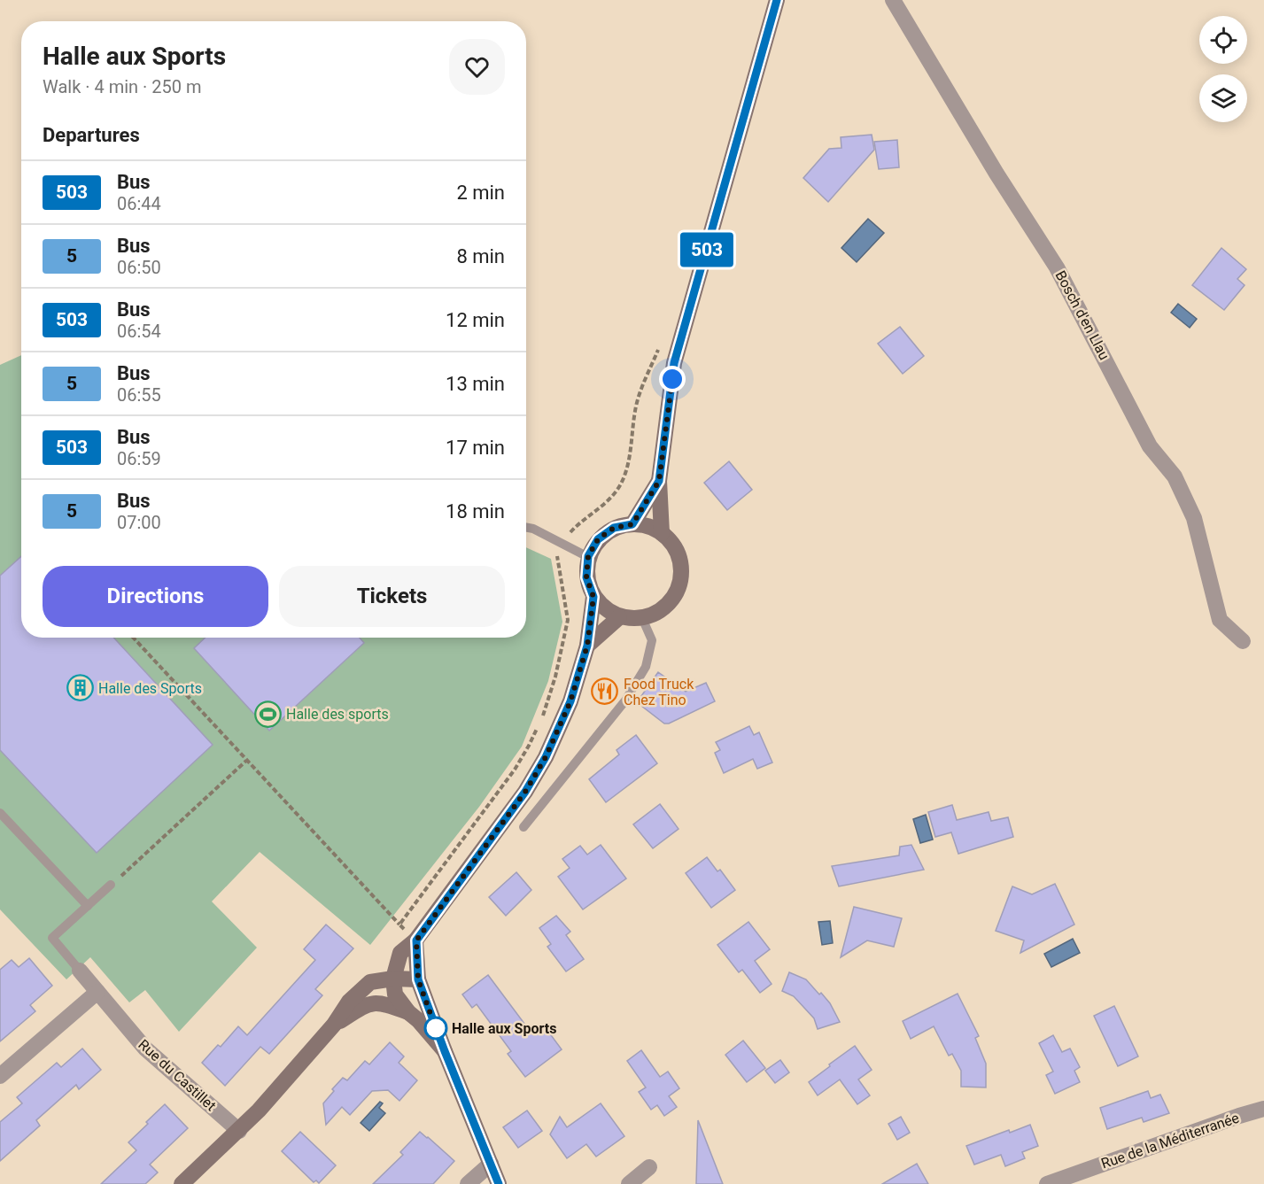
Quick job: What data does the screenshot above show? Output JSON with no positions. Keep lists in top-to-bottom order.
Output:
{
  "streets": {
    "street": ["Bosch d'en Llau", "Rue du Castillet", "Rue de la Méditerranée"]
  },
  "places": {
    "building": ["Halle des Sports"],
    "restaurant": ["Food Truck Chez Tino"],
    "sports": ["Halle des sports"],
    "other": ["Halle aux Sports"]
  },
  "lines": ["bus line 503"],
  "page": {
    "on_map": "503",
    "heading": [
      ["Halle aux Sports", "Walk · 4 min · 250 m"],
      "Departures"
    ],
    "list": [
      {
        "mark": "503",
        "name": "Bus",
        "note": "06:44",
        "value": "2 min"
      },
      {
        "mark": "5",
        "name": "Bus",
        "note": "06:50",
        "value": "8 min"
      },
      {
        "mark": "503",
        "name": "Bus",
        "note": "06:54",
        "value": "12 min"
      },
      {
        "mark": "5",
        "name": "Bus",
        "note": "06:55",
        "value": "13 min"
      },
      {
        "mark": "503",
        "name": "Bus",
        "note": "06:59",
        "value": "17 min"
      },
      {
        "mark": "5",
        "name": "Bus",
        "note": "07:00",
        "value": "18 min"
      }
    ],
    "buttons": ["Directions", "Tickets"]
  }
}
